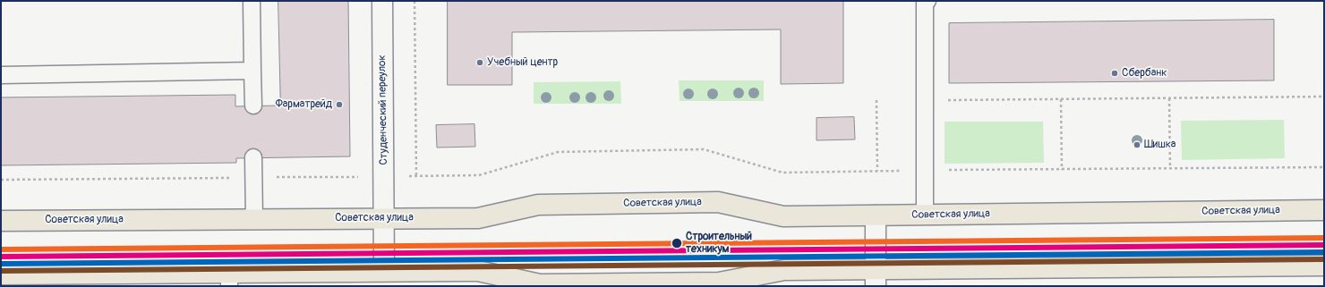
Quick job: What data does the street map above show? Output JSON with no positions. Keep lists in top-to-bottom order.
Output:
{
  "streets": {
    "main road": ["Советская улица"],
    "street": ["Студенческий переулок"]
  },
  "crossings": [
    ["Студенческий переулок", "Советская улица"]
  ],
  "places": [
    "Учебный центр",
    "Сбербанк",
    "Фарматрейд",
    "Шишка",
    "Строительный техникум"
  ]
}
